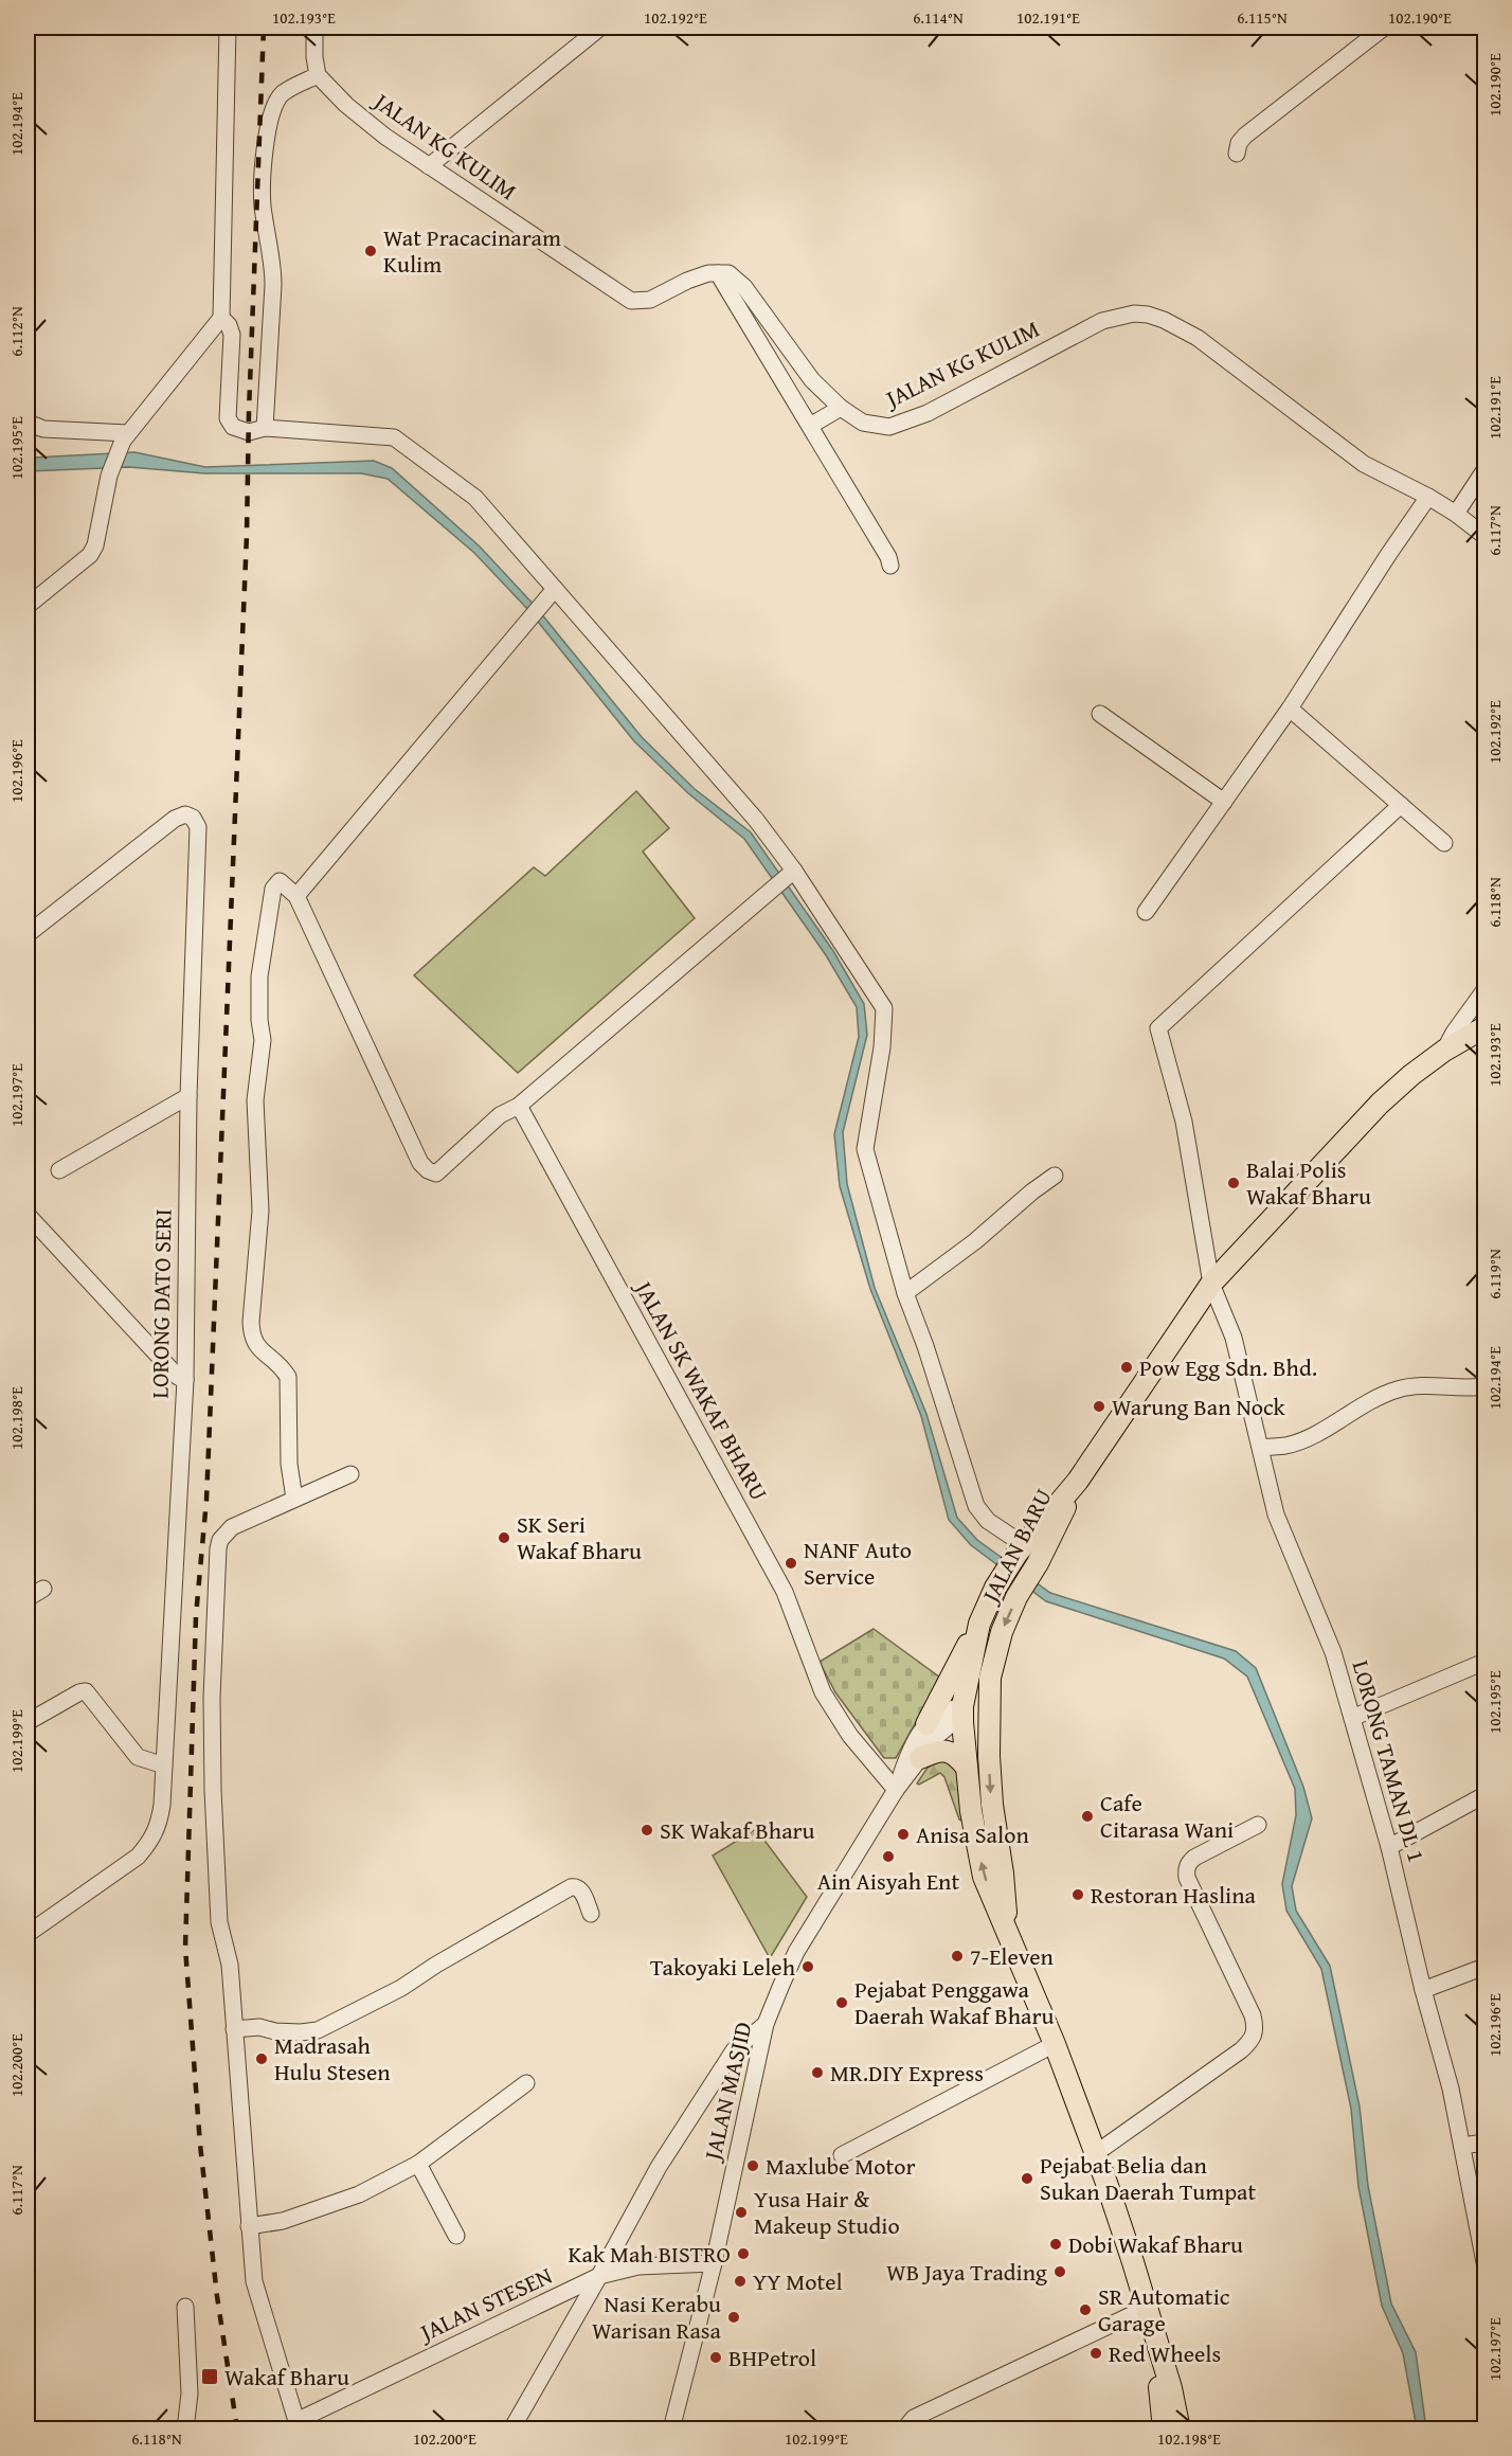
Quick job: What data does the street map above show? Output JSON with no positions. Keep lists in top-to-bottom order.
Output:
{
  "streets": {
    "main road": ["JALAN BARU"],
    "street": [
      "JALAN KG KULIM",
      "LORONG DATO SERI",
      "JALAN SK WAKAF BHARU",
      "LORONG TAMAN DL 1",
      "JALAN MASJID",
      "JALAN STESEN"
    ]
  },
  "crossings": [
    ["JALAN SK WAKAF BHARU", "JALAN MASJID"],
    ["JALAN BARU", "JALAN MASJID"],
    ["JALAN MASJID", "JALAN STESEN"]
  ],
  "places": {
    "other": [
      "Wat Pracacinaram Kulim",
      "Balai Polis Wakaf Bharu",
      "Pow Egg Sdn. Bhd.",
      "Warung Ban Nock",
      "SK Seri Wakaf Bharu",
      "NANF Auto Service",
      "Cafe Citarasa Wani",
      "SK Wakaf Bharu",
      "Anisa Salon",
      "Ain Aisyah Ent",
      "Restoran Haslina",
      "7-Eleven",
      "Takoyaki Leleh",
      "Pejabat Penggawa Daerah Wakaf Bharu",
      "Madrasah Hulu Stesen",
      "MR.DIY Express",
      "Maxlube Motor",
      "Pejabat Belia dan Sukan Daerah Tumpat",
      "Yusa Hair & Makeup Studio",
      "Dobi Wakaf Bharu",
      "Kak Mah BISTRO",
      "WB Jaya Trading",
      "YY Motel",
      "SR Automatic Garage",
      "Nasi Kerabu Warisan Rasa",
      "Red Wheels",
      "BHPetrol"
    ],
    "transit": ["Wakaf Bharu"]
  },
  "coordinates": [
    "102.193°E",
    "102.192°E",
    "6.114°N",
    "102.191°E",
    "6.115°N",
    "102.190°E",
    "102.194°E",
    "6.112°N",
    "102.195°E",
    "6.117°N",
    "102.196°E",
    "6.118°N",
    "102.197°E",
    "6.119°N",
    "102.198°E",
    "102.199°E",
    "102.200°E"
  ]
}
